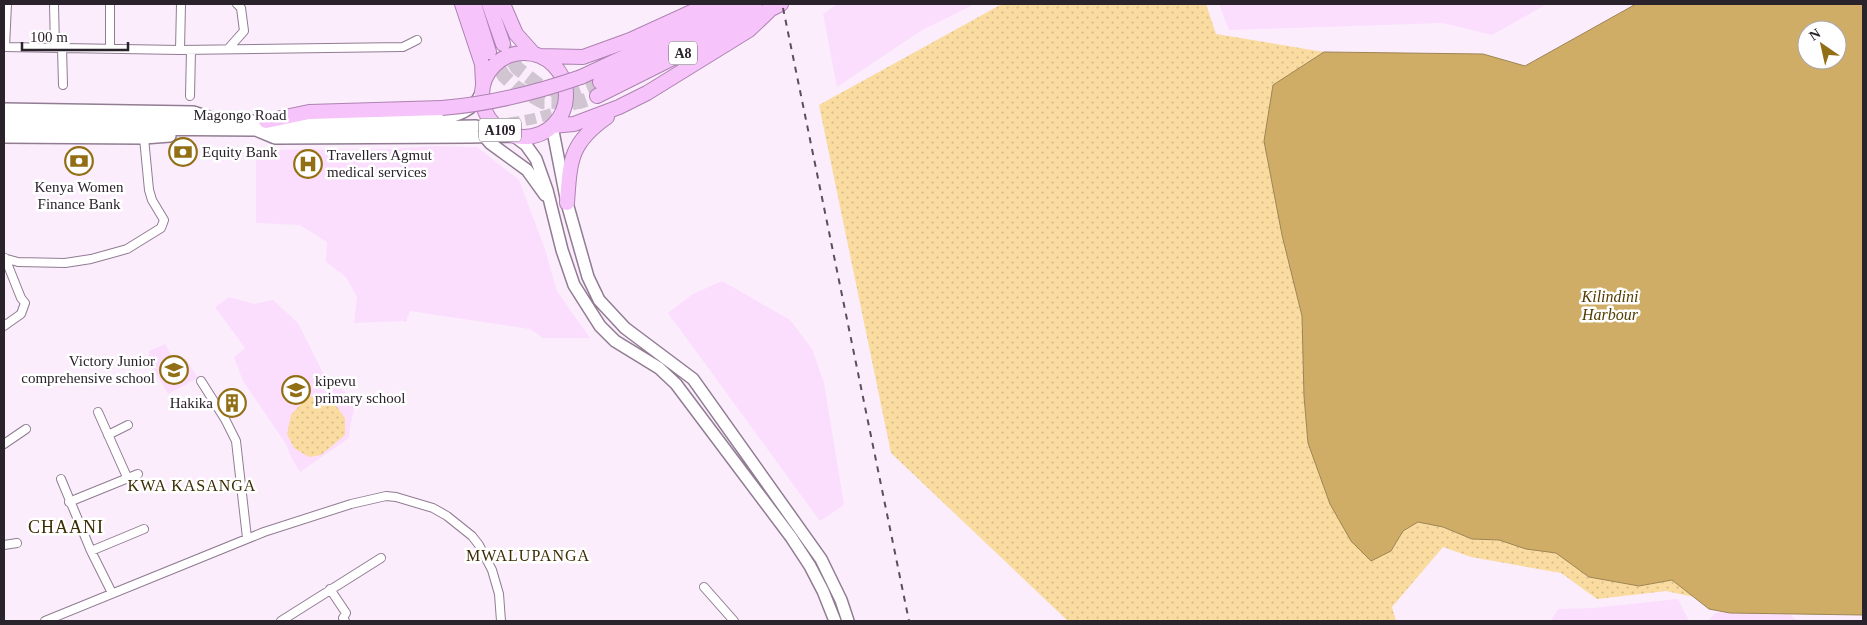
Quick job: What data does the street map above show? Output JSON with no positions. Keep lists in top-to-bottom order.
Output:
{
  "streets": {
    "highway": ["A8", "A109"],
    "main road": ["Magongo Road"]
  },
  "crossings": [
    ["Magongo Road", "A109"]
  ],
  "districts": ["KWA KASANGA", "CHAANI", "MWALUPANGA"],
  "water": ["Kilindini Harbour"],
  "places": {
    "bank": ["Equity Bank", "Kenya Women Finance Bank"],
    "hospital": ["Travellers Agmut medical services"],
    "school or university": ["Victory Junior comprehensive school", "kipevu primary school"],
    "building": ["Hakika"]
  },
  "scale_bar": "100 m",
  "north": "top left"
}
